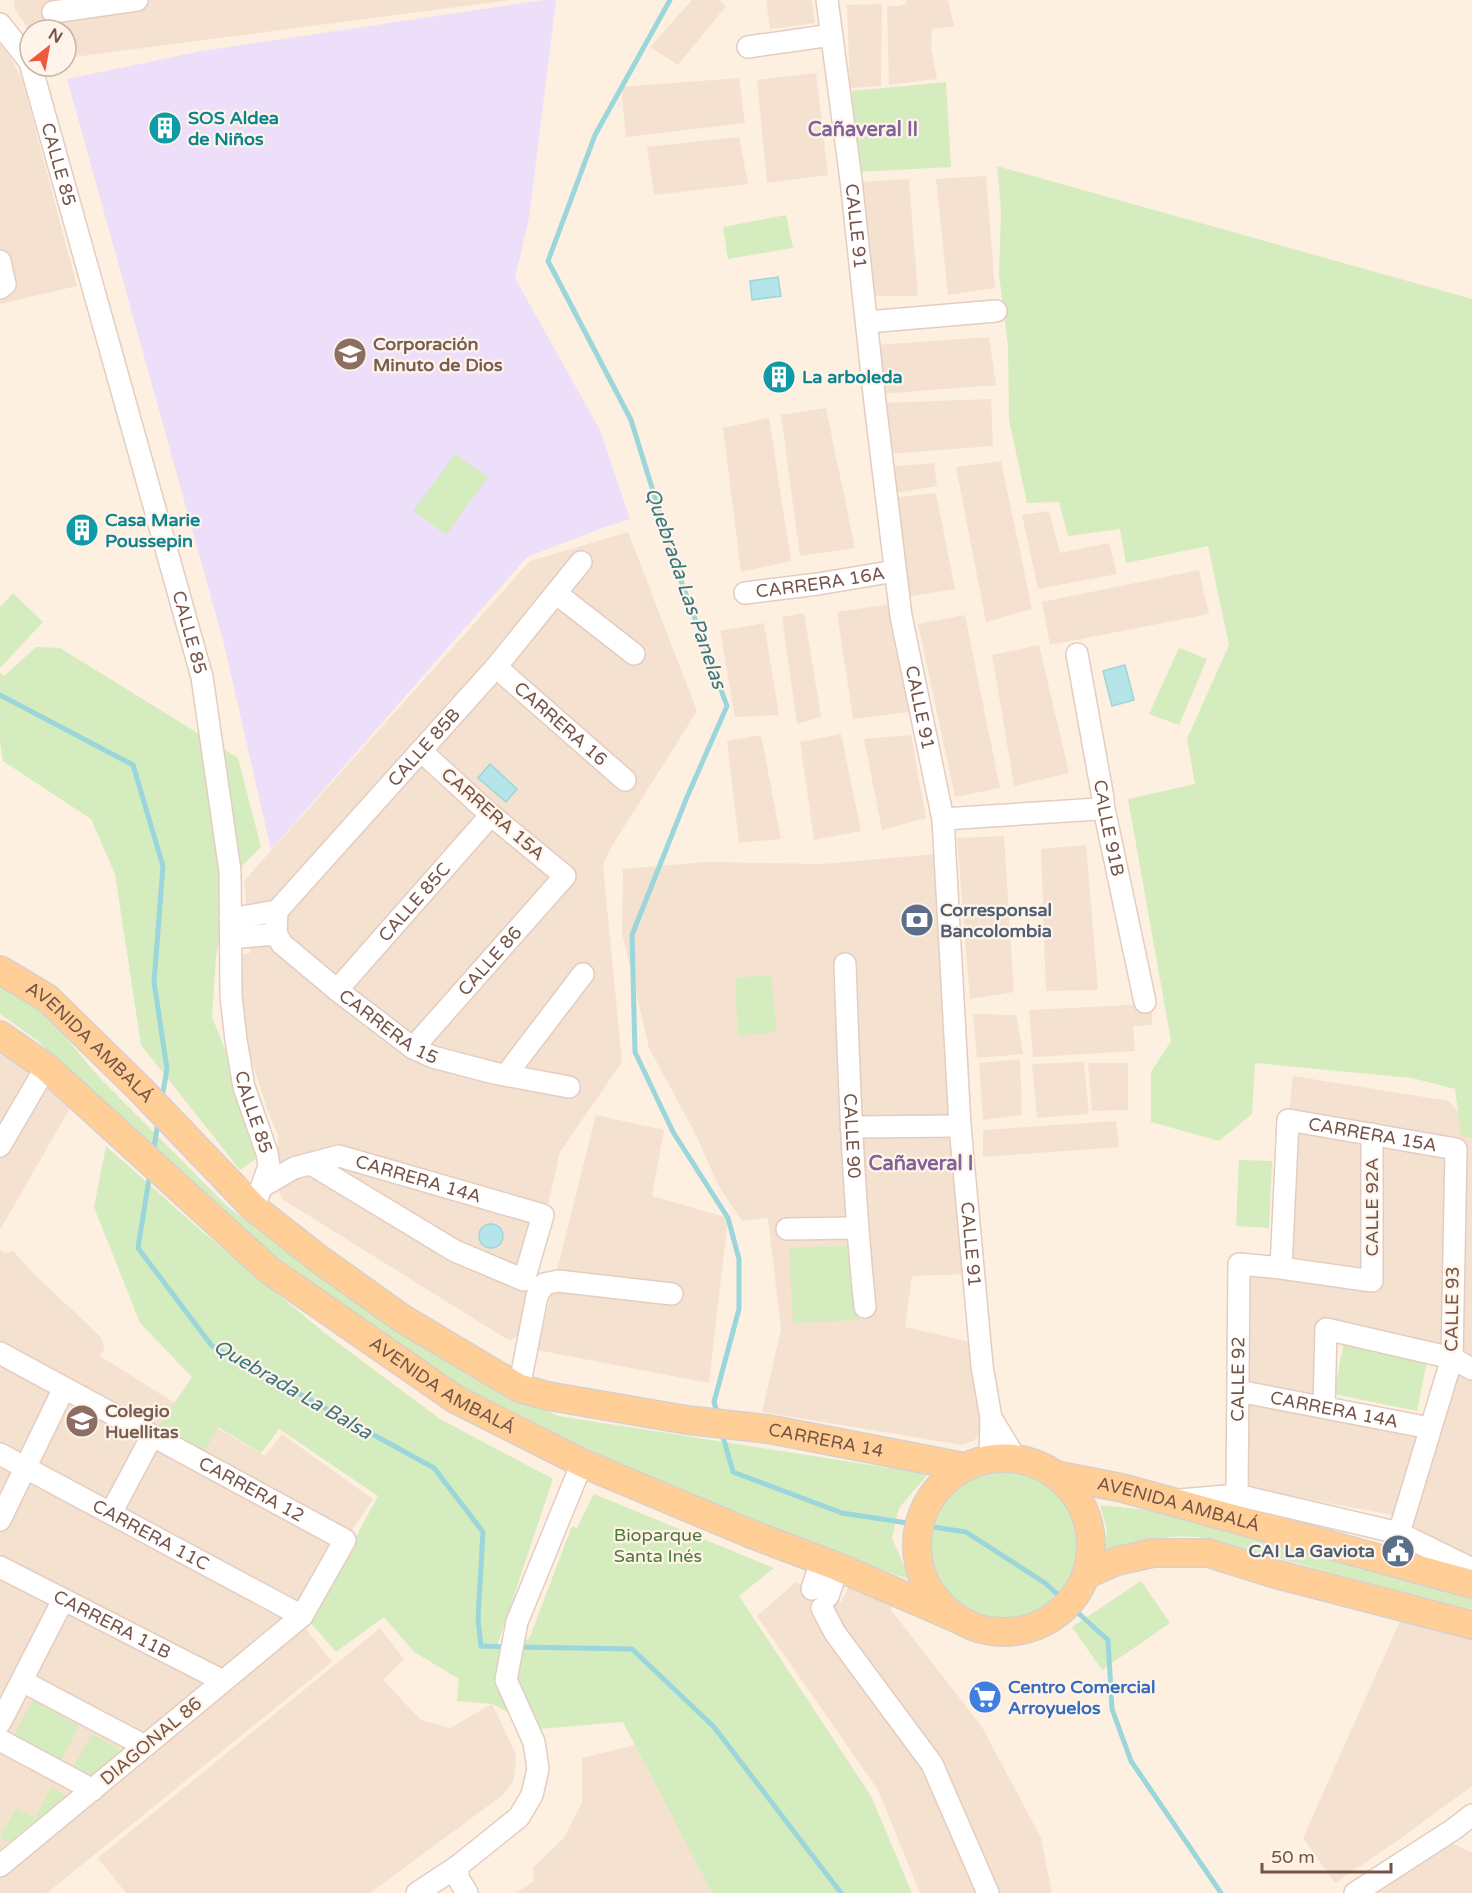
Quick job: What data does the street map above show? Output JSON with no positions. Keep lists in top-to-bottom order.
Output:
{
  "streets": {
    "main road": ["AVENIDA AMBALÁ", "CARRERA 14"],
    "street": [
      "CALLE 85",
      "CALLE 91",
      "CARRERA 16A",
      "CARRERA 16",
      "CALLE 85B",
      "CARRERA 15A",
      "CALLE 91B",
      "CALLE 85C",
      "CALLE 86",
      "CARRERA 15",
      "CALLE 90",
      "CARRERA 14A",
      "CALLE 92A",
      "CALLE 93",
      "CALLE 92",
      "CARRERA 12",
      "CARRERA 11C",
      "CARRERA 11B",
      "DIAGONAL 86"
    ]
  },
  "crossings": [
    ["CALLE 85", "AVENIDA AMBALÁ"],
    ["CALLE 85", "CARRERA 14A"],
    ["CALLE 91", "CARRERA 16A"],
    ["CALLE 91", "AVENIDA AMBALÁ"],
    ["CALLE 91", "CARRERA 14"],
    ["CARRERA 16", "CALLE 85B"],
    ["CALLE 85B", "CARRERA 15A"],
    ["CARRERA 15A", "CALLE 85C"],
    ["CARRERA 15A", "CALLE 86"],
    ["CARRERA 15A", "CALLE 92A"],
    ["CARRERA 15A", "CALLE 93"],
    ["CARRERA 15A", "CALLE 92"],
    ["CALLE 85C", "CARRERA 15"],
    ["CALLE 86", "CARRERA 15"],
    ["AVENIDA AMBALÁ", "CARRERA 14A"],
    ["AVENIDA AMBALÁ", "CARRERA 14"],
    ["CARRERA 14A", "CALLE 93"],
    ["CARRERA 14A", "CALLE 92"],
    ["CALLE 92A", "CALLE 92"],
    ["CARRERA 12", "CARRERA 11C"],
    ["CARRERA 12", "DIAGONAL 86"],
    ["CARRERA 11C", "DIAGONAL 86"],
    ["CARRERA 11B", "DIAGONAL 86"]
  ],
  "districts": ["Cañaveral II", "Cañaveral I"],
  "water": ["Quebrada Las Panelas", "Quebrada La Balsa"],
  "parks": ["Bioparque Santa Inés"],
  "places": {
    "building": ["SOS Aldea de Niños", "La arboleda", "Casa Marie Poussepin"],
    "school or university": ["Corporación Minuto de Dios", "Colegio Huellitas"],
    "bank": ["Corresponsal Bancolombia"],
    "public building": ["CAI La Gaviota"],
    "supermarket": ["Centro Comercial Arroyuelos"]
  },
  "scale_bar": "50 m",
  "north": "top right"
}
